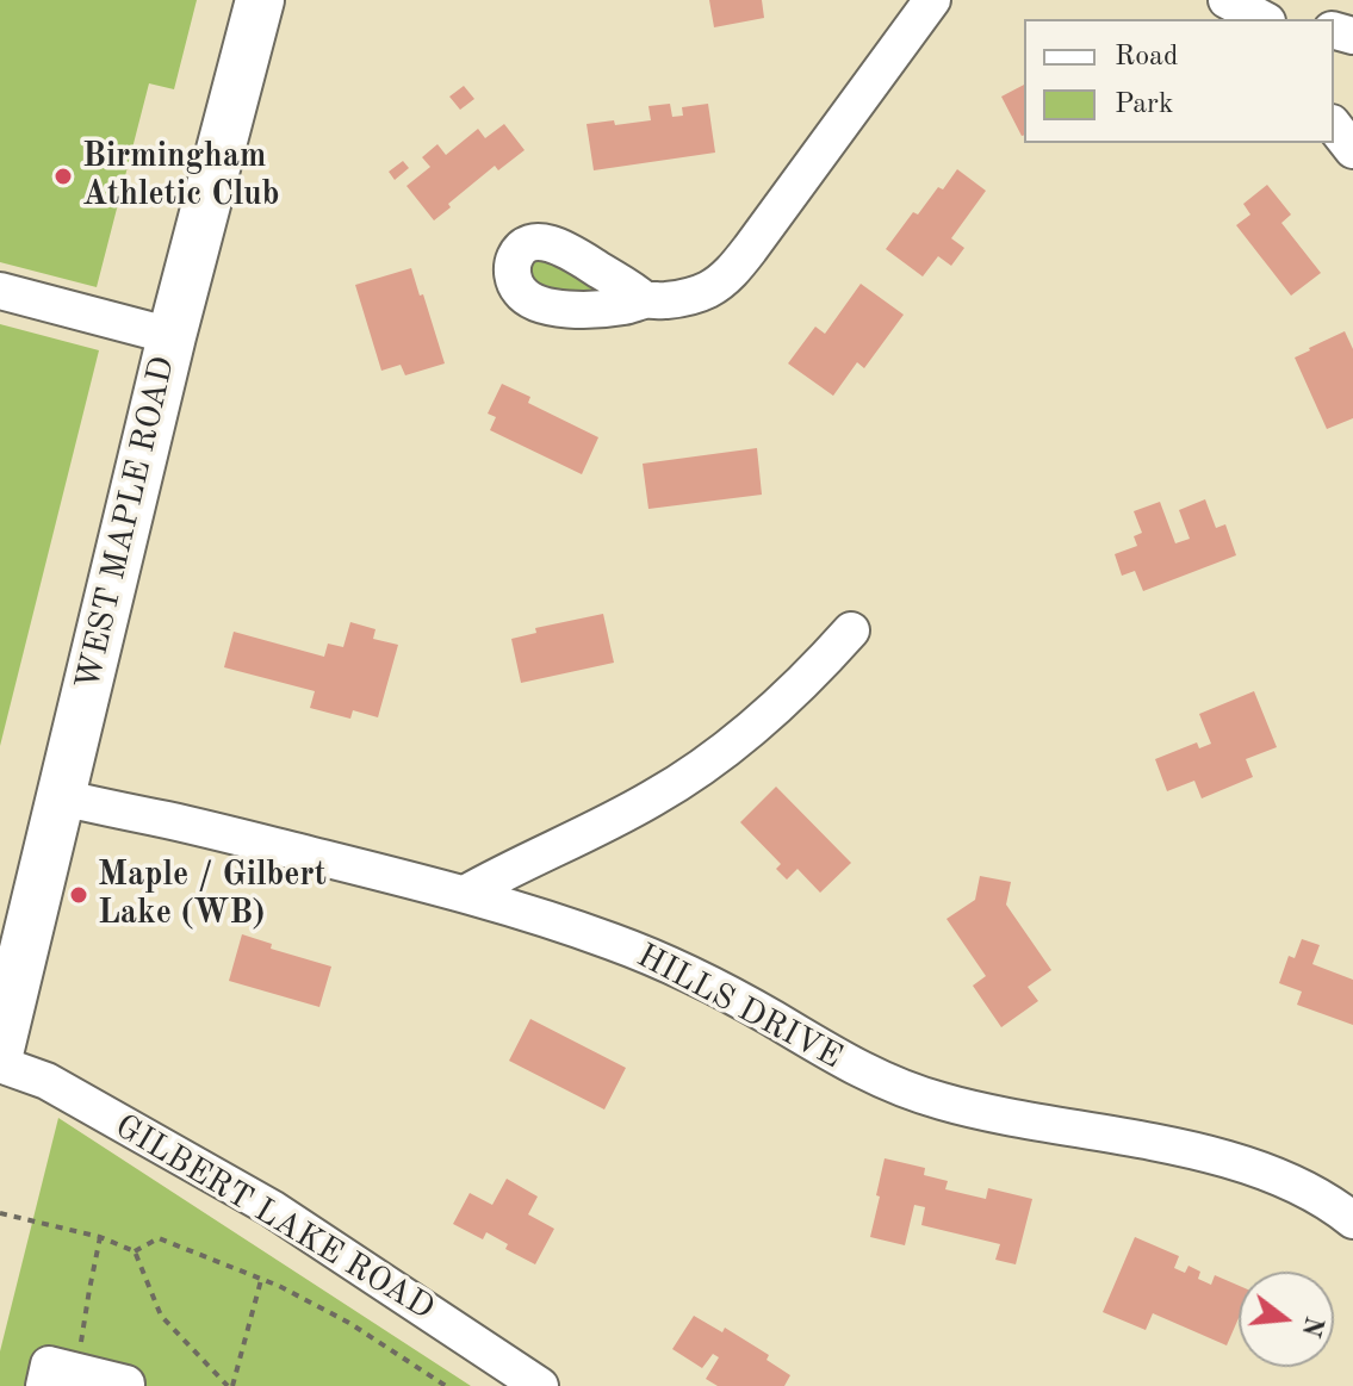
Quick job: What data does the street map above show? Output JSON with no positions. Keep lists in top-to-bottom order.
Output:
{
  "streets": {
    "main road": ["WEST MAPLE ROAD"],
    "street": ["HILLS DRIVE", "GILBERT LAKE ROAD"]
  },
  "crossings": [
    ["WEST MAPLE ROAD", "HILLS DRIVE"]
  ],
  "places": ["Birmingham Athletic Club", "Maple / Gilbert Lake (WB)"],
  "legend": ["Road", "Park"],
  "north": "right"
}
